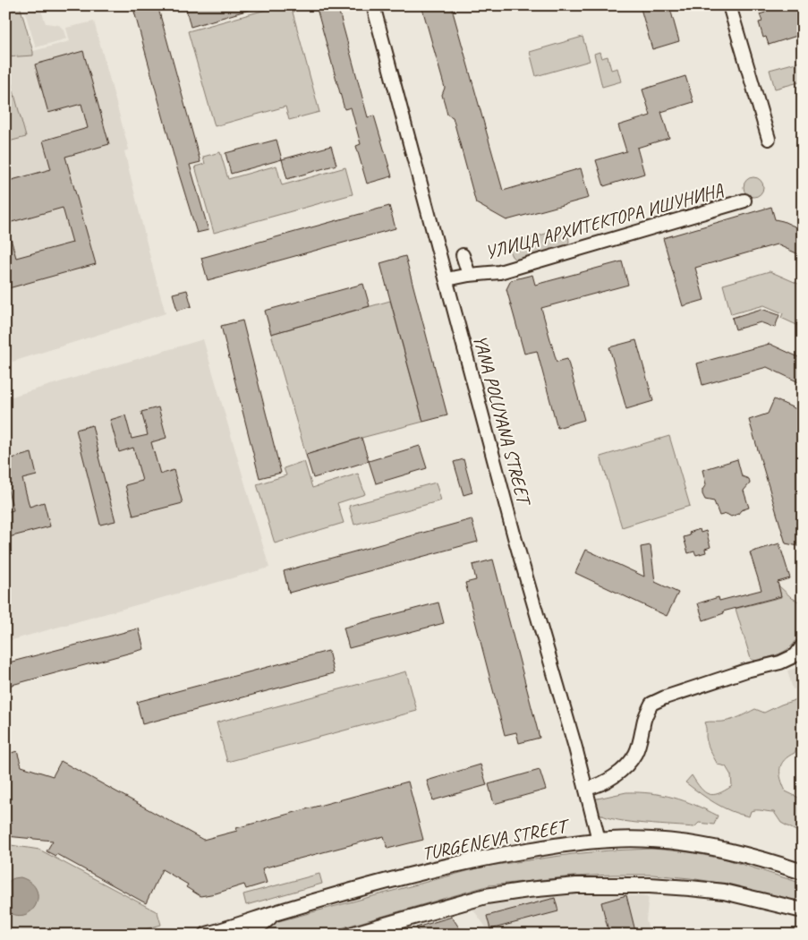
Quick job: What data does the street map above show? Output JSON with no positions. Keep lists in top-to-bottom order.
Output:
{
  "streets": {
    "main road": ["TURGENEVA STREET"],
    "street": ["УЛИЦА АРХИТЕКТОРА ИШУНИНА", "YANA POLUYANA STREET"]
  },
  "crossings": [
    ["УЛИЦА АРХИТЕКТОРА ИШУНИНА", "YANA POLUYANA STREET"],
    ["YANA POLUYANA STREET", "TURGENEVA STREET"]
  ]
}
